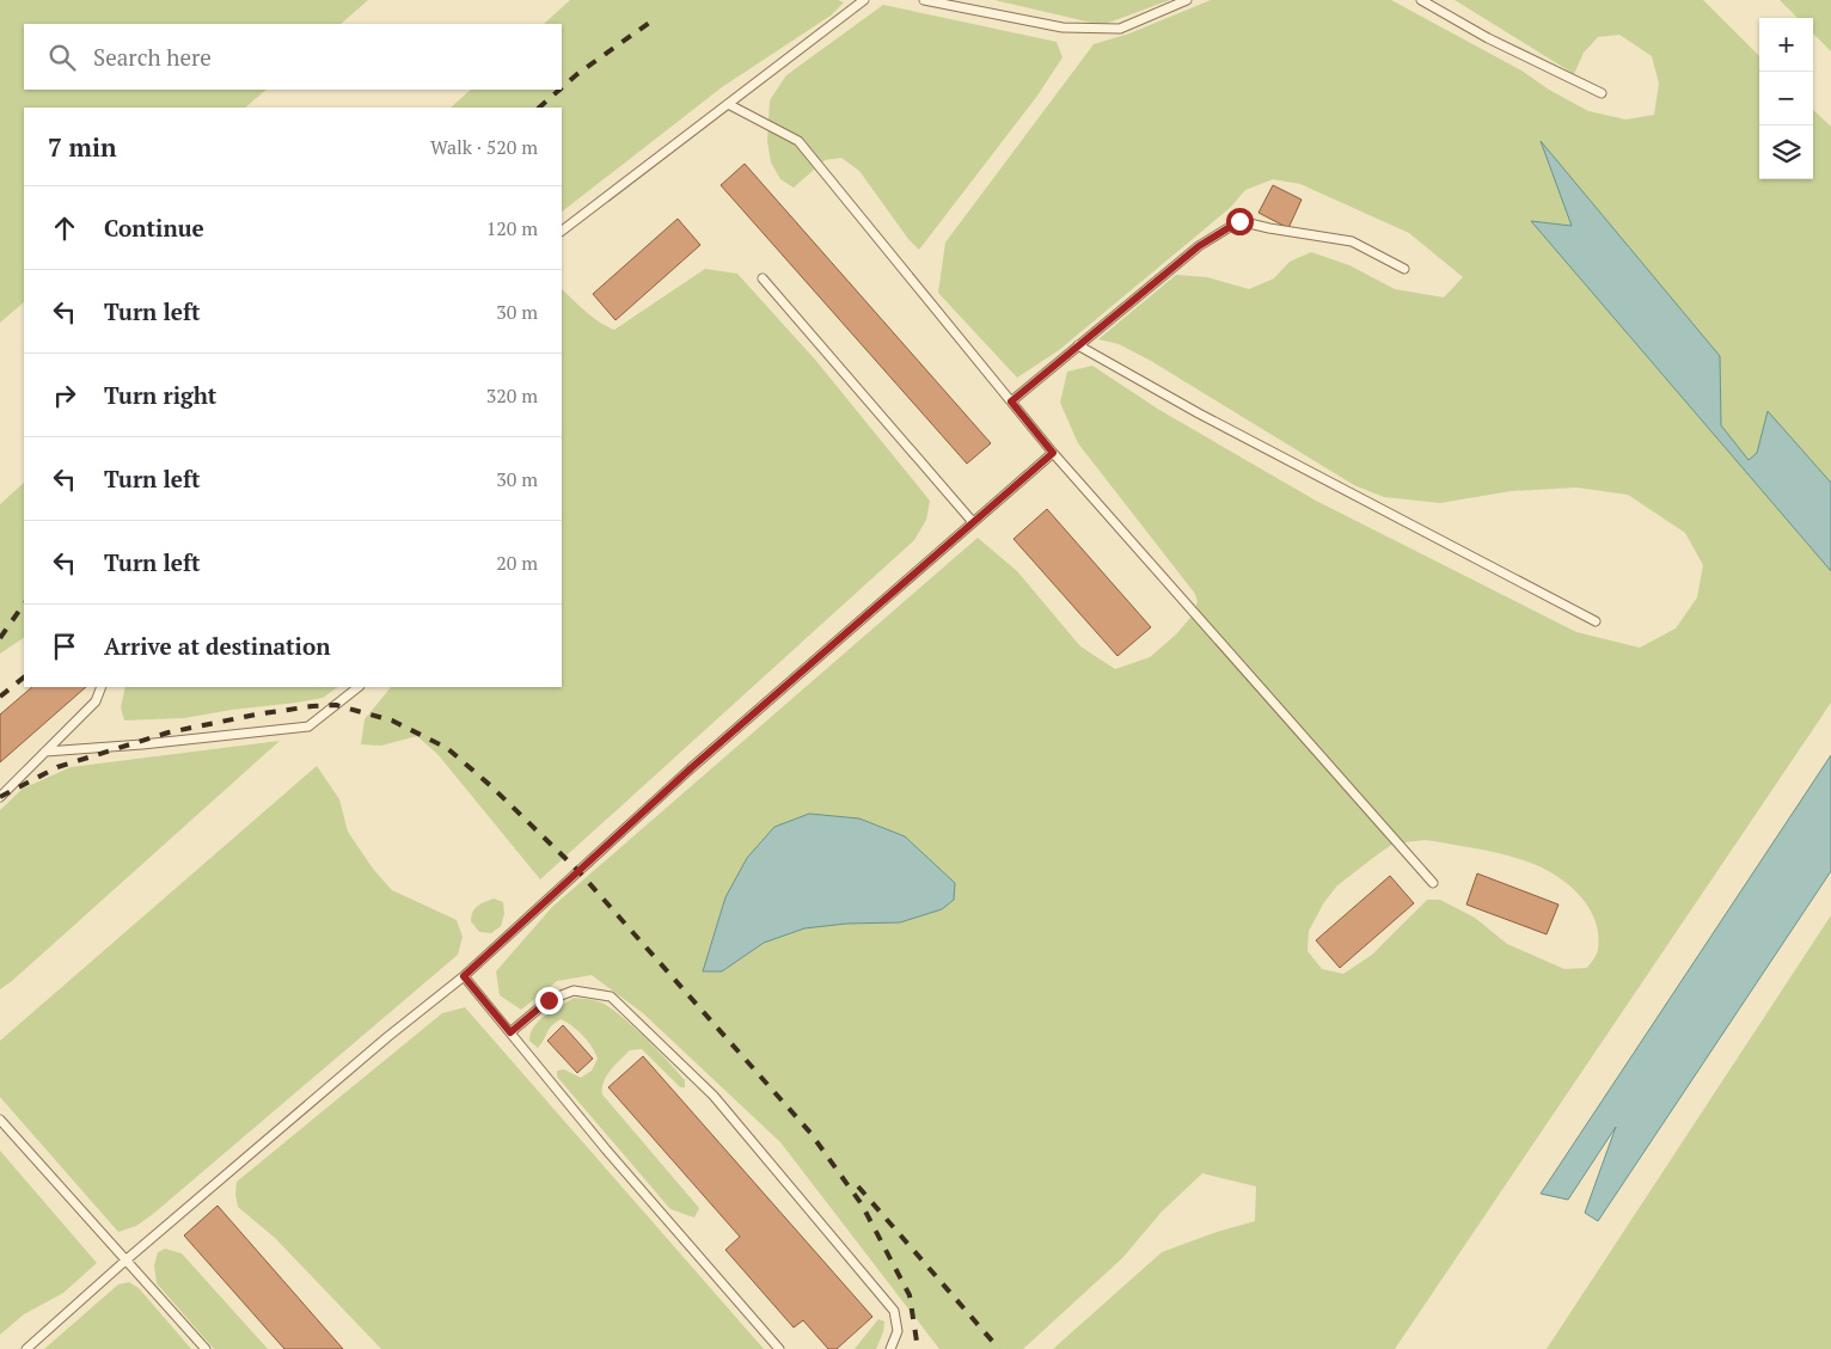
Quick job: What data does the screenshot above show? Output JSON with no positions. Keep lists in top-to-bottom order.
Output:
{
  "page": {
    "map_buttons": ["+", "−"],
    "search": "Search here",
    "heading": ["7 min", "Walk · 520 m"],
    "list": [
      ["Continue", "120 m"],
      ["Turn left", "30 m"],
      ["Turn right", "320 m"],
      ["Turn left", "30 m"],
      ["Turn left", "20 m"],
      "Arrive at destination"
    ]
  }
}
